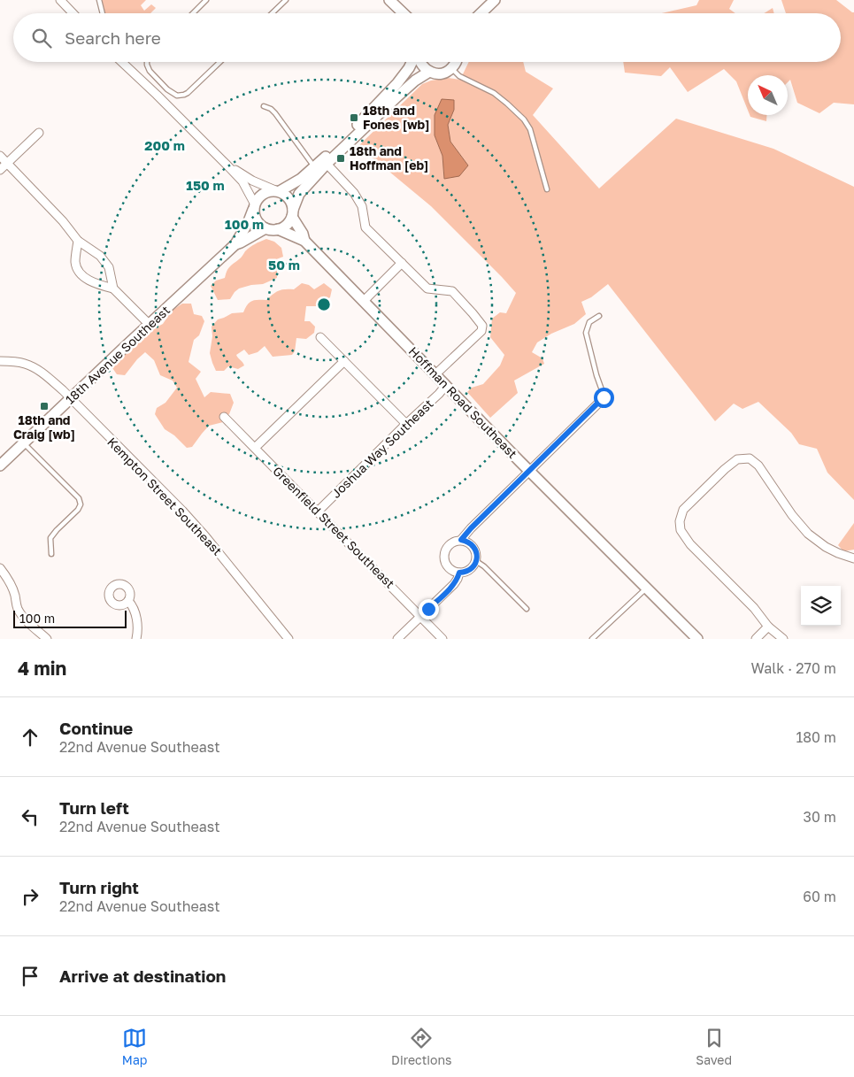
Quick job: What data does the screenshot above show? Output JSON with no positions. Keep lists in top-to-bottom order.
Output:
{
  "streets": {
    "street": [
      "18th Avenue Southeast",
      "Hoffman Road Southeast",
      "Joshua Way Southeast",
      "Kempton Street Southeast",
      "Greenfield Street Southeast"
    ]
  },
  "crossings": [
    ["18th Avenue Southeast", "Hoffman Road Southeast"],
    ["18th Avenue Southeast", "Kempton Street Southeast"],
    ["Hoffman Road Southeast", "Joshua Way Southeast"],
    ["Joshua Way Southeast", "Greenfield Street Southeast"]
  ],
  "places": {
    "transit": ["18th and Fones [wb]", "18th and Hoffman [eb]", "18th and Craig [wb]"]
  },
  "scale_bar": "100 m",
  "north": "top left",
  "page": {
    "search": "Search here",
    "scale": "100 m",
    "heading": ["4 min", "Walk · 270 m"],
    "list": [
      ["Continue", "22nd Avenue Southeast", "180 m"],
      ["Turn left", "22nd Avenue Southeast", "30 m"],
      ["Turn right", "22nd Avenue Southeast", "60 m"],
      "Arrive at destination"
    ],
    "nav": ["Map", "Directions", "Saved"]
  },
  "rings": [
    "200 m",
    "150 m",
    "100 m",
    "50 m"
  ]
}
